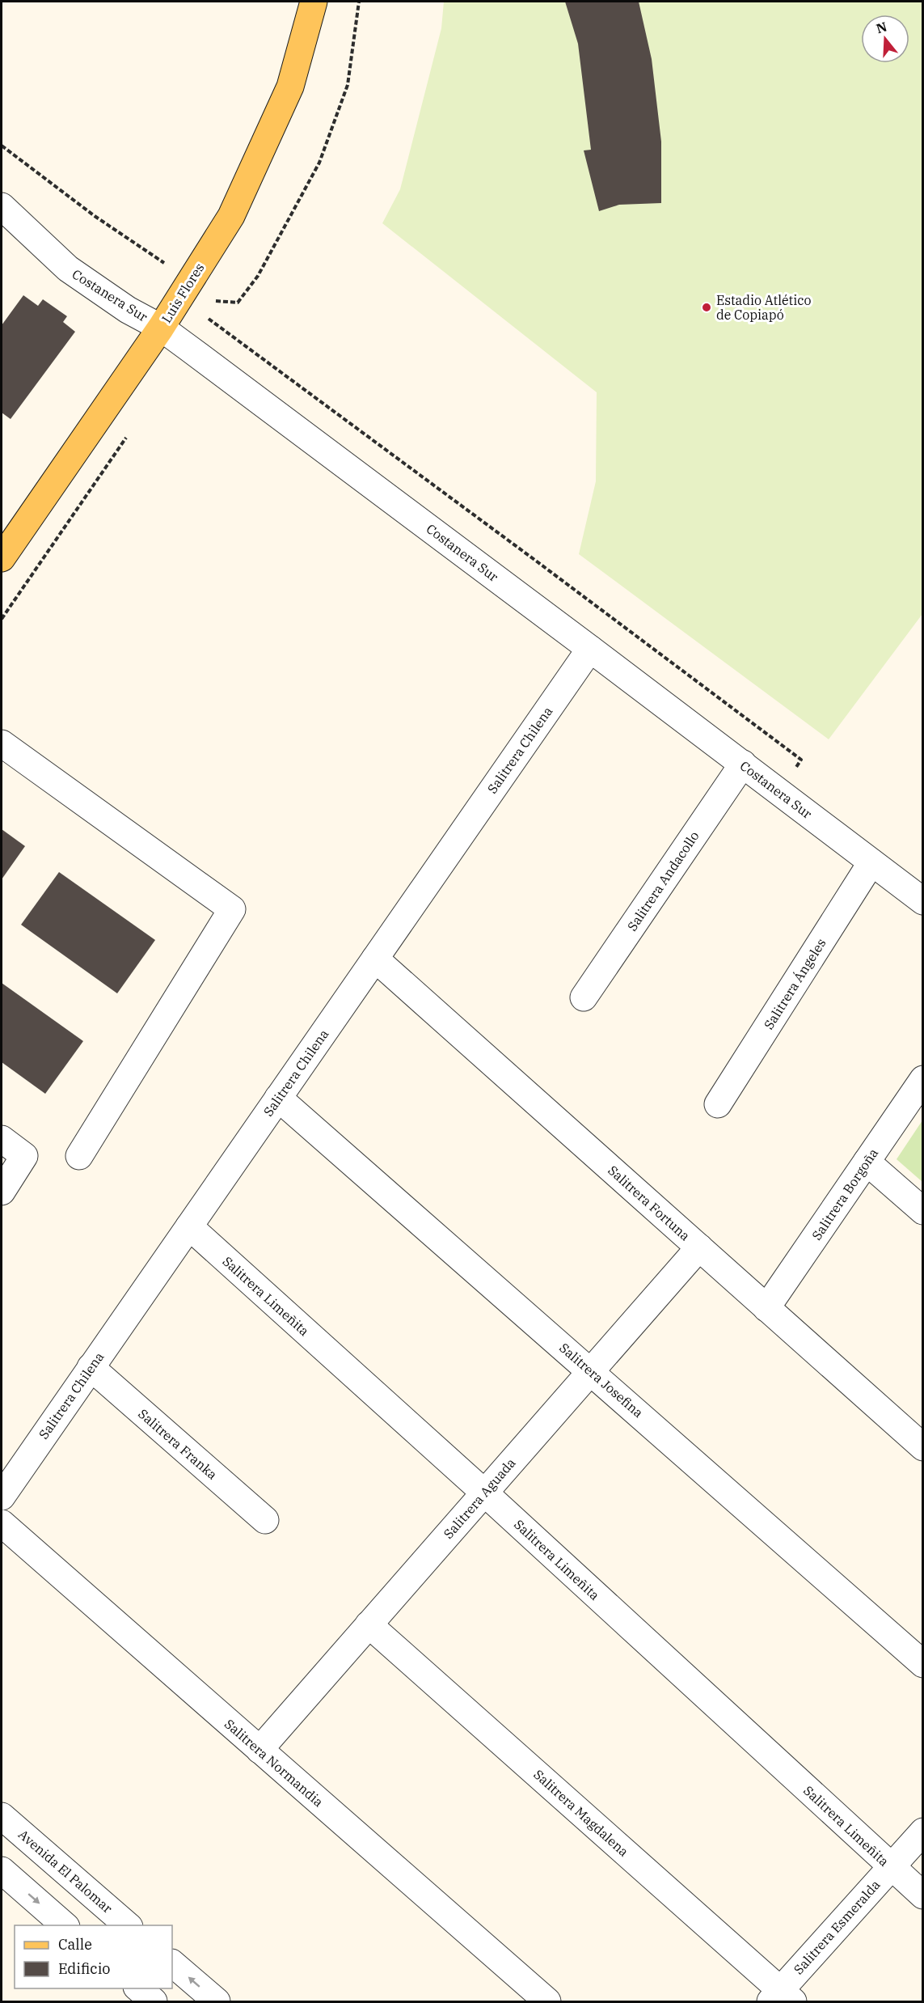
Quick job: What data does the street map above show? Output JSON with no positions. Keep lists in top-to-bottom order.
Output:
{
  "streets": {
    "main road": ["Luis Flores"],
    "street": [
      "Costanera Sur",
      "Salitrera Chilena",
      "Salitrera Andacollo",
      "Salitrera Ángeles",
      "Salitrera Borgoña",
      "Salitrera Fortuna",
      "Salitrera Limeñita",
      "Salitrera Josefina",
      "Salitrera Franka",
      "Salitrera Aguada",
      "Salitrera Normandia",
      "Salitrera Magdalena",
      "Avenida El Palomar",
      "Salitrera Esmeralda"
    ]
  },
  "crossings": [
    ["Luis Flores", "Costanera Sur"],
    ["Costanera Sur", "Salitrera Chilena"],
    ["Costanera Sur", "Salitrera Andacollo"],
    ["Costanera Sur", "Salitrera Ángeles"],
    ["Salitrera Chilena", "Salitrera Fortuna"],
    ["Salitrera Chilena", "Salitrera Limeñita"],
    ["Salitrera Chilena", "Salitrera Josefina"],
    ["Salitrera Chilena", "Salitrera Franka"],
    ["Salitrera Borgoña", "Salitrera Fortuna"],
    ["Salitrera Fortuna", "Salitrera Aguada"],
    ["Salitrera Limeñita", "Salitrera Aguada"],
    ["Salitrera Limeñita", "Salitrera Esmeralda"],
    ["Salitrera Josefina", "Salitrera Aguada"],
    ["Salitrera Aguada", "Salitrera Normandia"],
    ["Salitrera Aguada", "Salitrera Magdalena"],
    ["Salitrera Magdalena", "Salitrera Esmeralda"]
  ],
  "places": ["Estadio Atlético de Copiapó"],
  "legend": ["Calle", "Edificio"],
  "north": "top"
}
